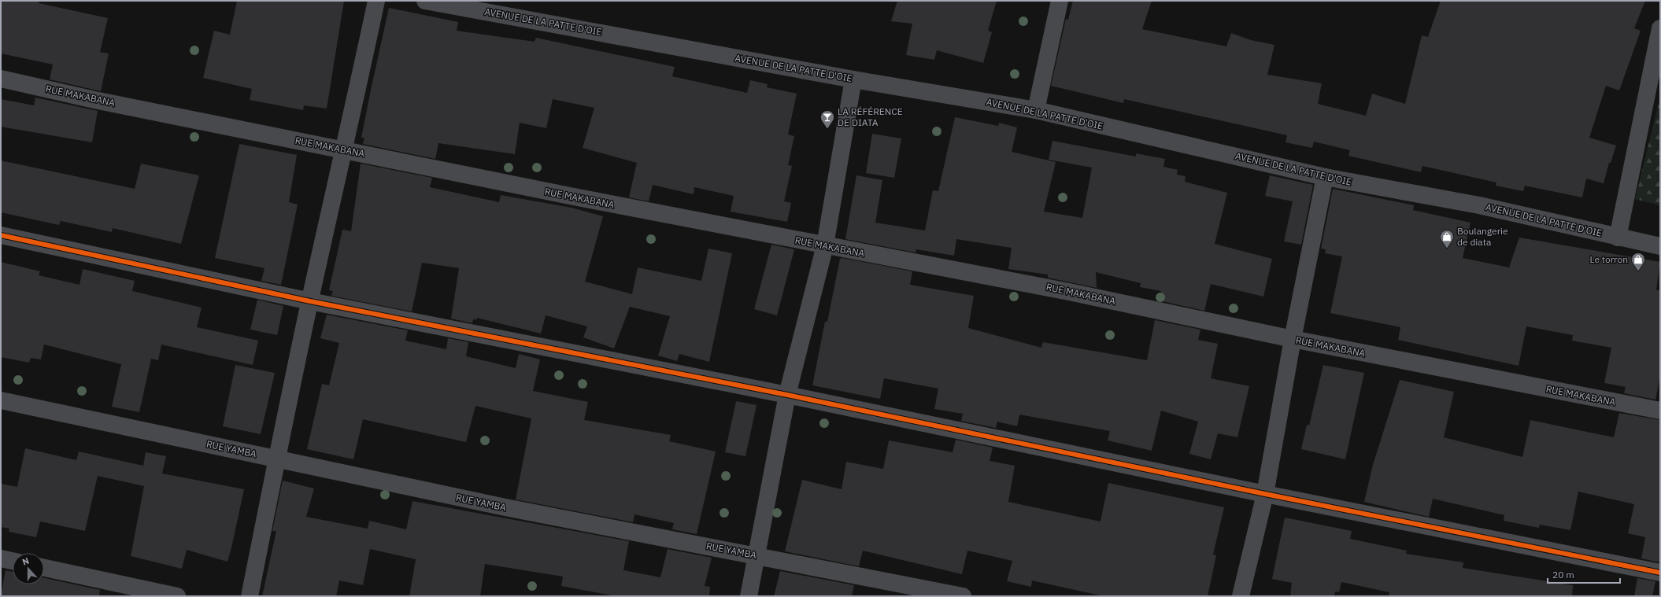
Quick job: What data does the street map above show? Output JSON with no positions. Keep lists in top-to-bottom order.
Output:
{
  "streets": {
    "street": ["AVENUE DE LA PATTE D'OIE", "RUE MAKABANA", "RUE YAMBA"]
  },
  "places": {
    "bar": ["LA RÉFÉRENCE DE DIATA"],
    "shop": ["Boulangerie de diata", "Le torron"]
  },
  "scale_bar": "20 m",
  "north": "top"
}
